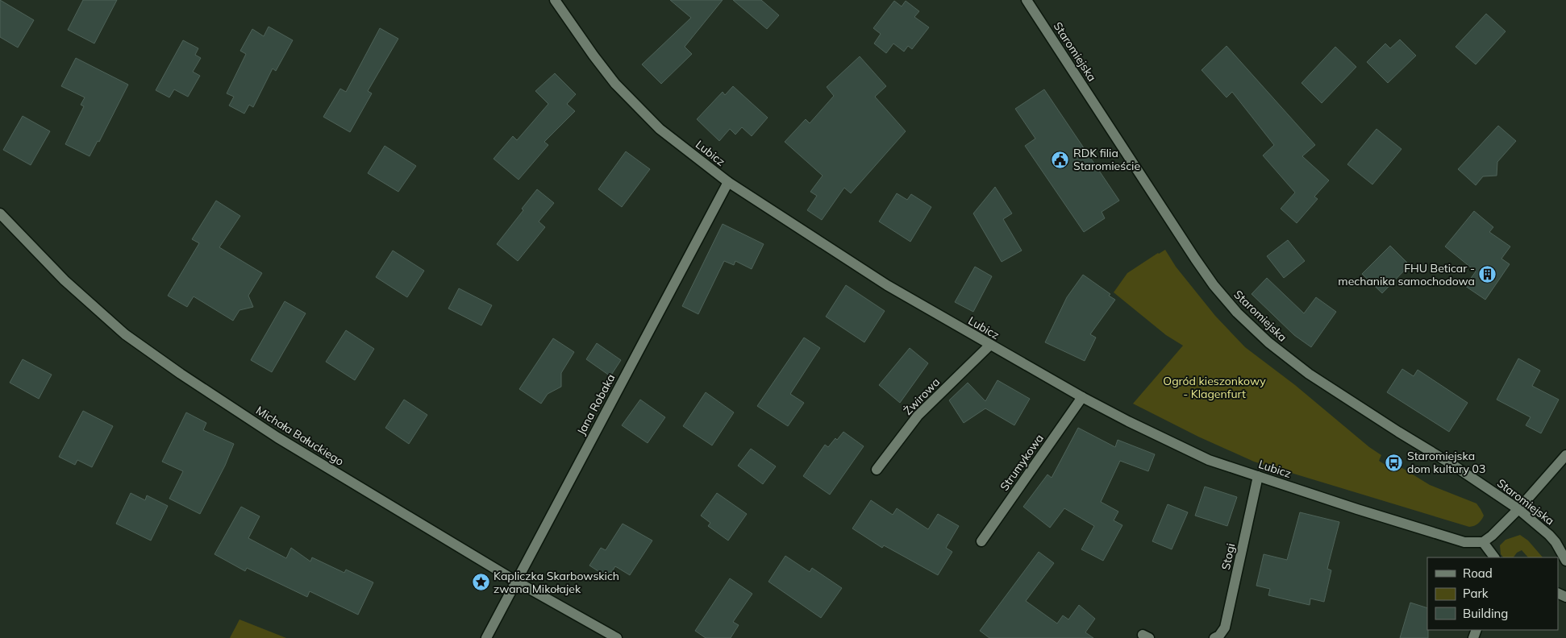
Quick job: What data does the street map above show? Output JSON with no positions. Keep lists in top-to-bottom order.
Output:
{
  "streets": {
    "street": [
      "Staromiejska",
      "Lubicz",
      "Żwirowa",
      "Jana Robaka",
      "Michała Bałuckiego",
      "Strumykowa",
      "Stogi"
    ]
  },
  "crossings": [
    ["Lubicz", "Żwirowa"],
    ["Lubicz", "Jana Robaka"],
    ["Lubicz", "Strumykowa"],
    ["Lubicz", "Stogi"],
    ["Jana Robaka", "Michała Bałuckiego"]
  ],
  "parks": ["Ogród kieszonkowy - Klagenfurt"],
  "places": {
    "public building": ["RDK filia Staromieście"],
    "building": ["FHU Beticar - mechanika samochodowa"],
    "bus stop": ["Staromiejska dom kultury 03"],
    "place": ["Kapliczka Skarbowskich zwana Mikołajek"]
  },
  "legend": ["Road", "Park", "Building"]
}
